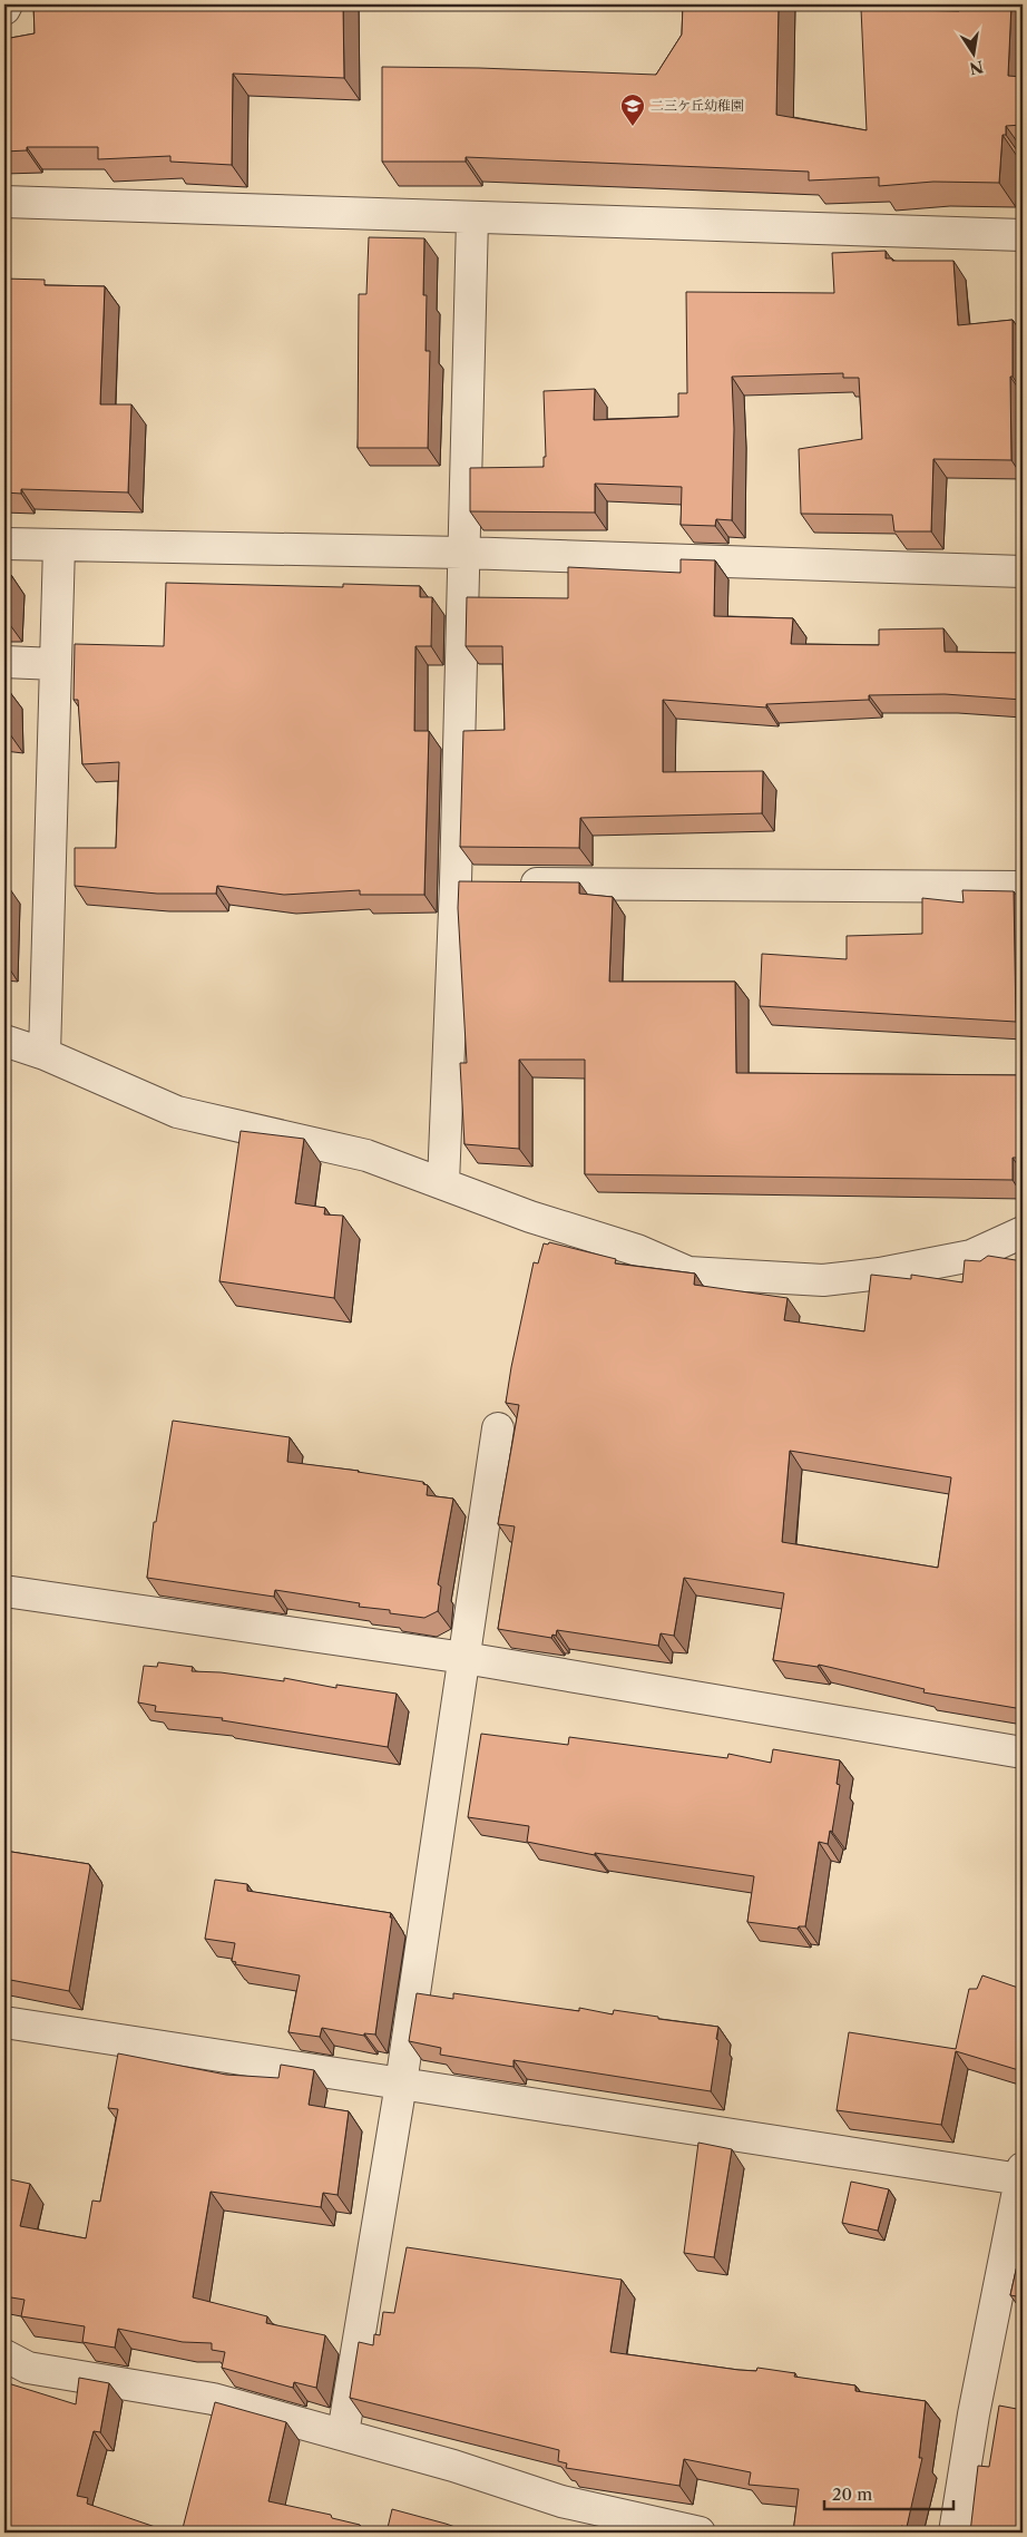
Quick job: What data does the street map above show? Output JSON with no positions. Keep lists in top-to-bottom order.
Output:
{
  "places": {
    "school or university": ["二三ケ丘幼稚園"]
  },
  "scale_bar": "20 m",
  "north": "bottom"
}
